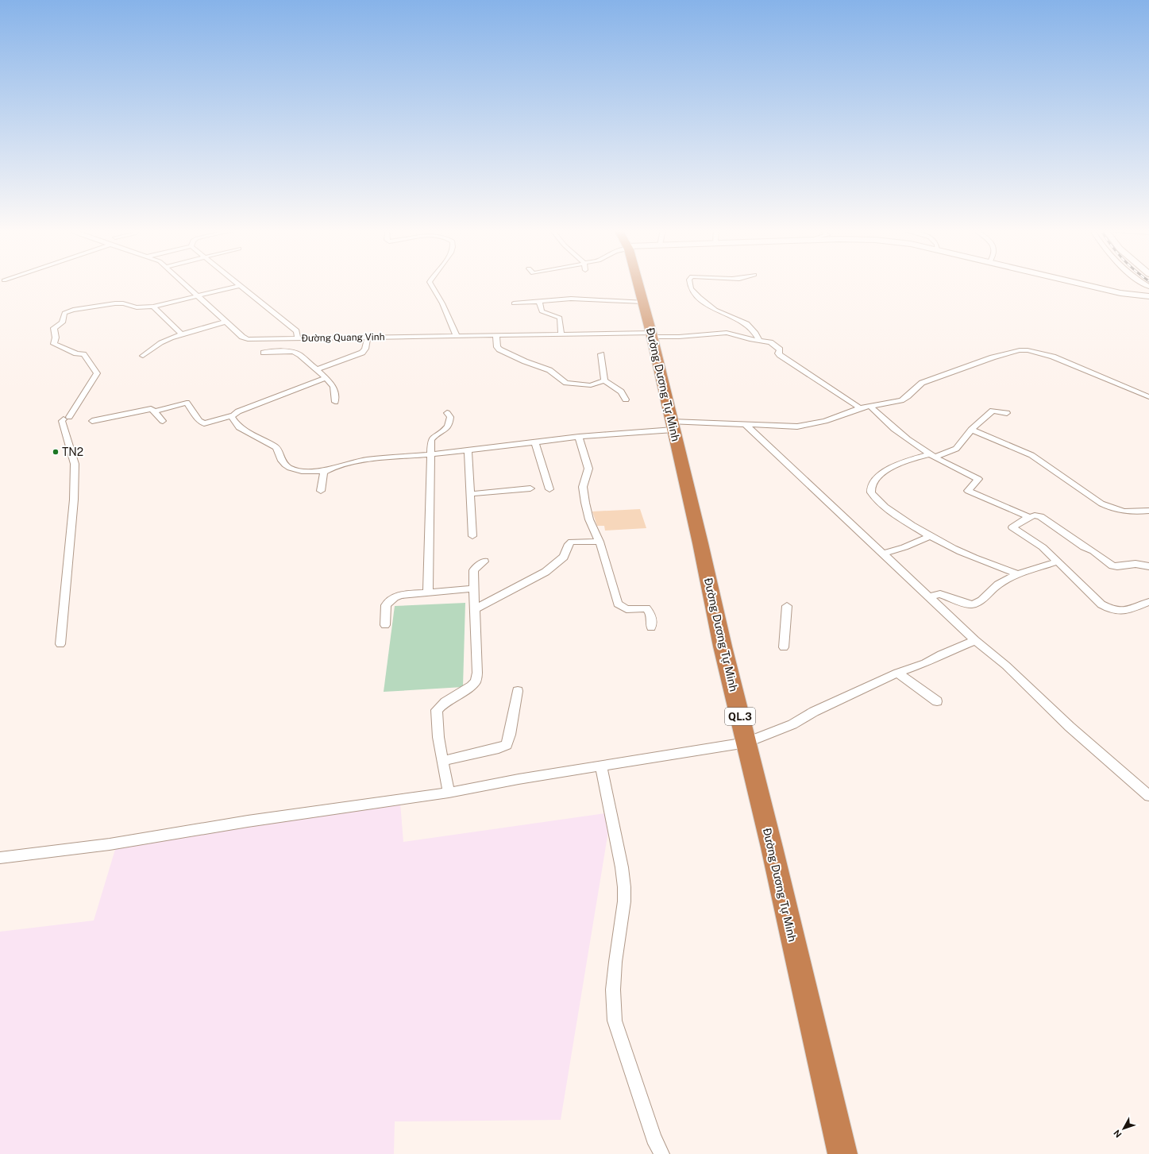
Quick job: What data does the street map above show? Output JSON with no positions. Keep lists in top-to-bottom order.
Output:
{
  "streets": {
    "highway": ["Đường Dương Tự Minh", "QL.3"],
    "street": ["Đường Quang Vinh"]
  },
  "crossings": [
    ["Đường Quang Vinh", "Đường Dương Tự Minh"]
  ],
  "places": ["TN2"],
  "north": "bottom left"
}
